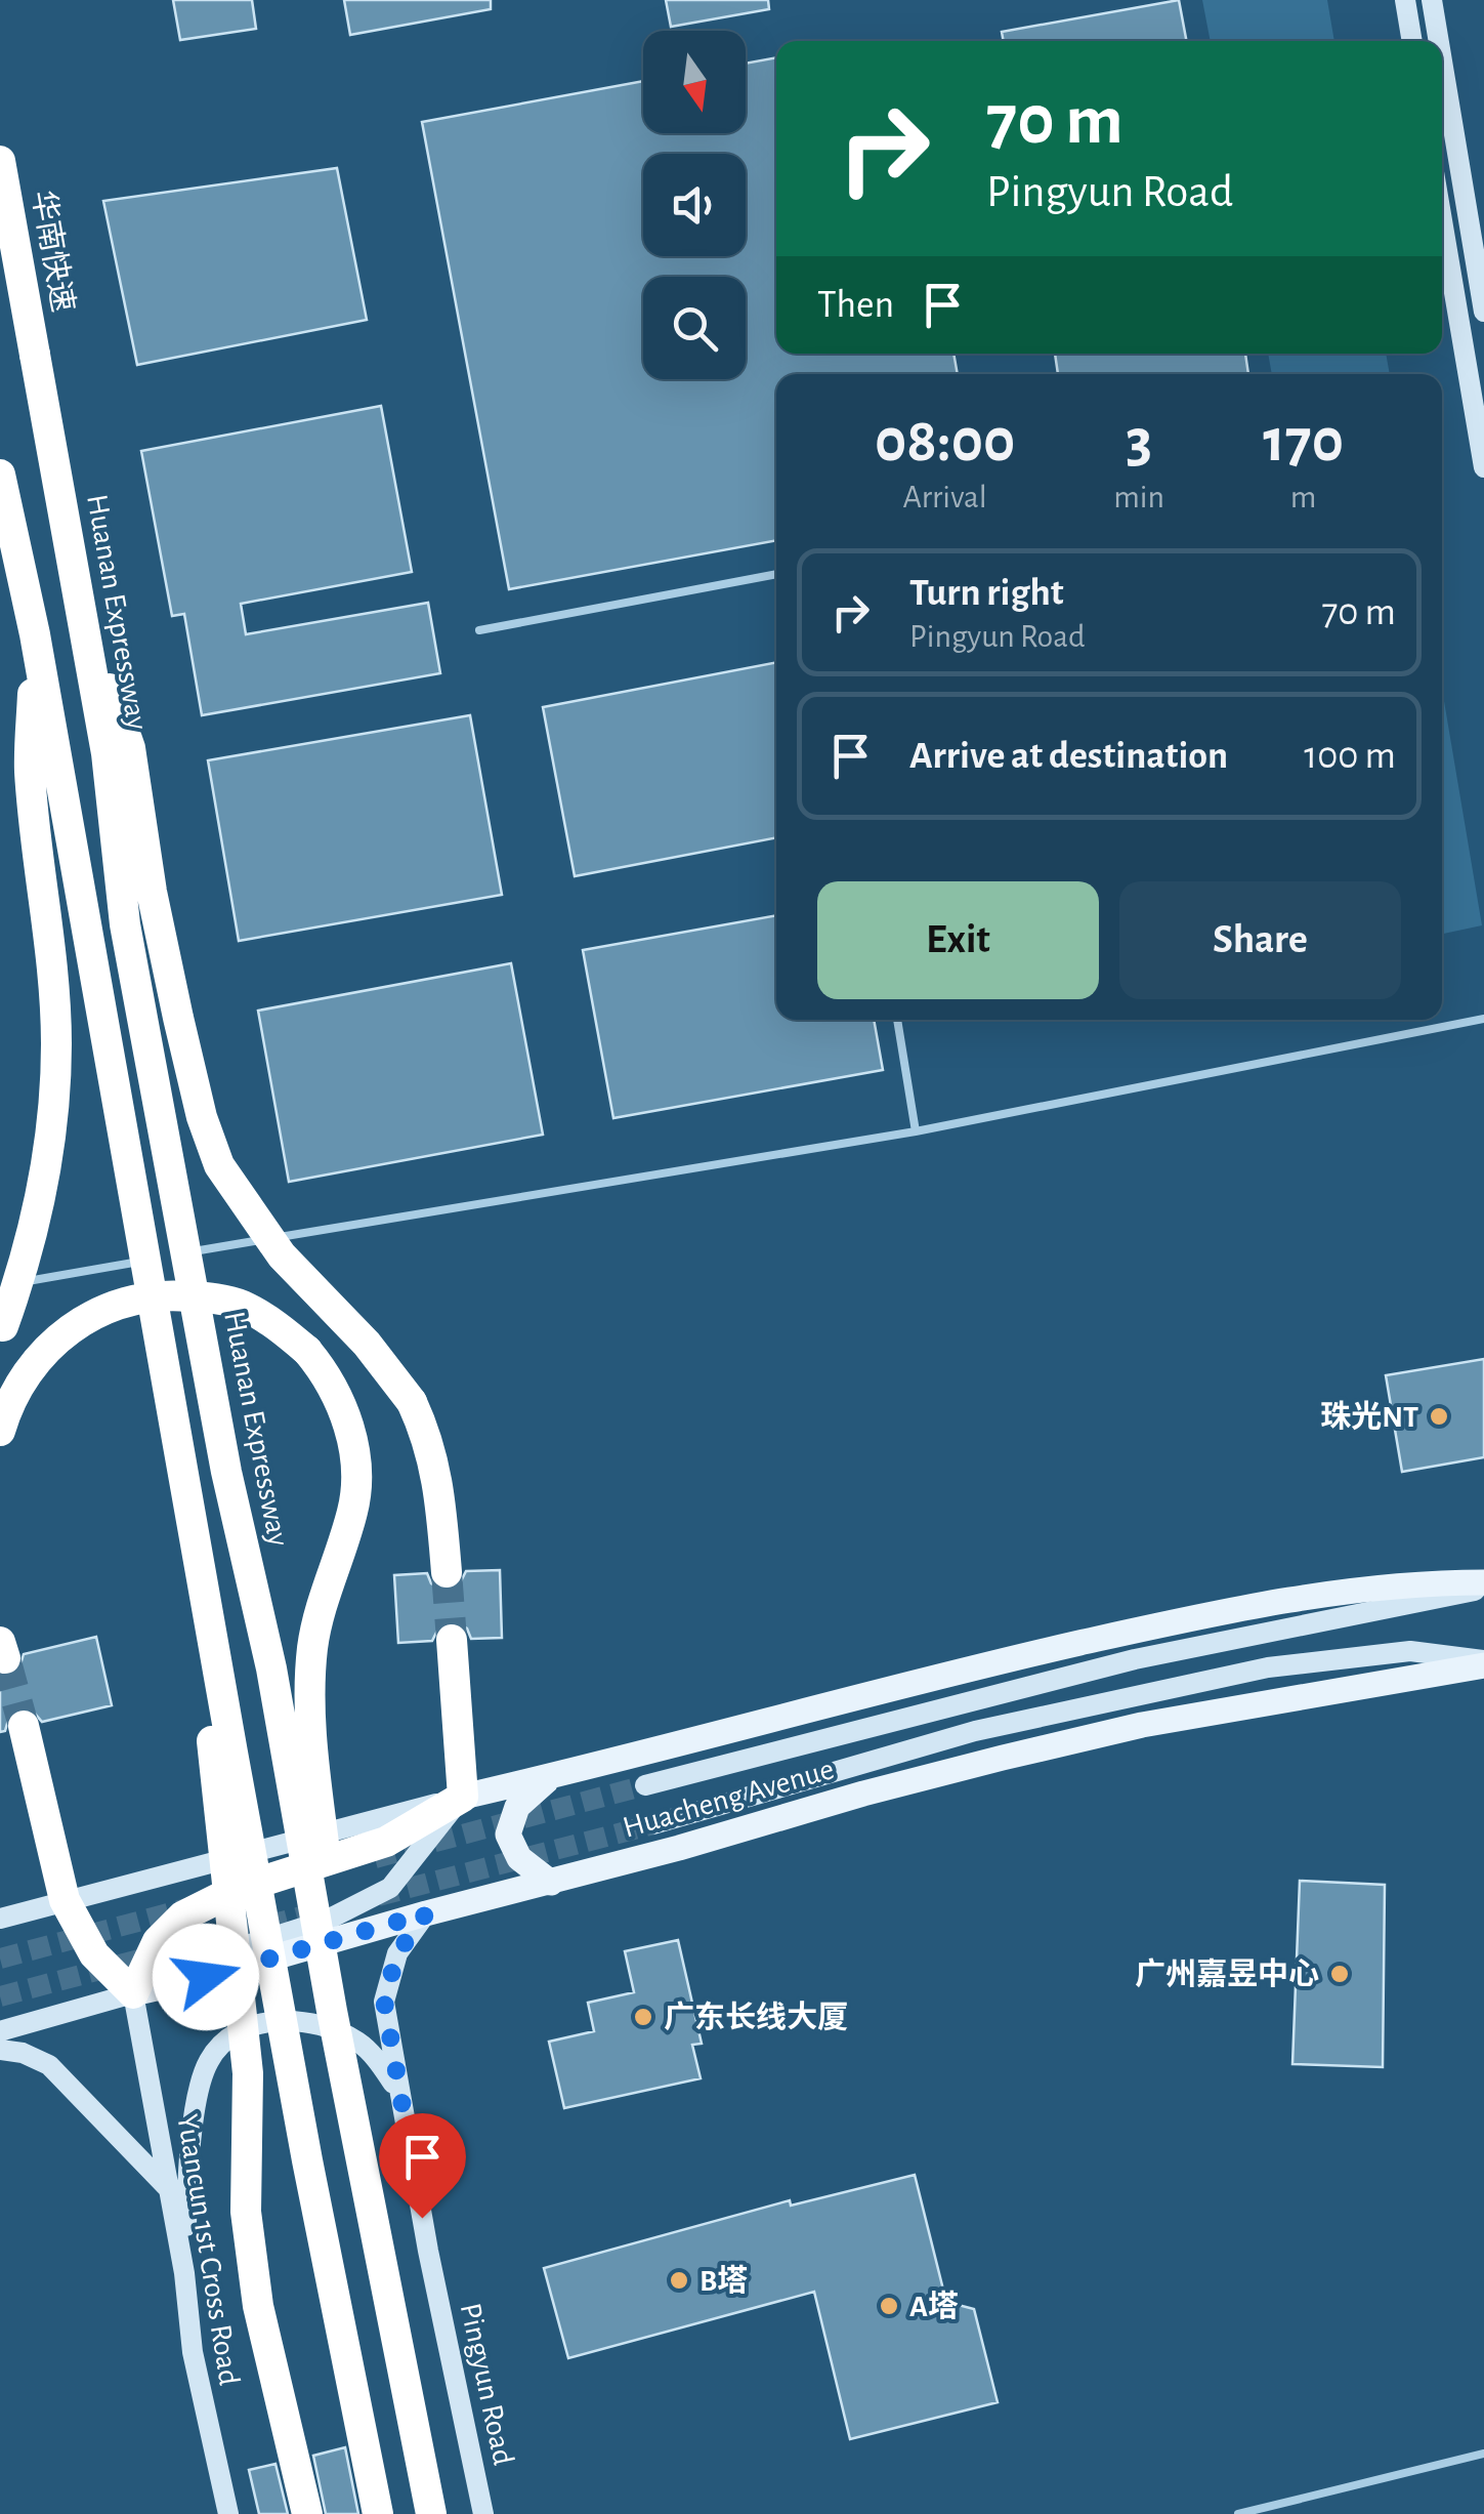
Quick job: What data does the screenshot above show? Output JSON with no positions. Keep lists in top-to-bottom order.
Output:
{
  "streets": {
    "highway": ["Huanan Expressway"],
    "main road": ["Huacheng Avenue"],
    "street": ["Yuancun 1st Cross Road", "Pingyun Road"]
  },
  "crossings": [
    ["Huacheng Avenue", "Yuancun 1st Cross Road"],
    ["Huacheng Avenue", "Pingyun Road"]
  ],
  "places": [
    "珠光NT",
    "广州嘉昱中心",
    "广东长线大厦",
    "B塔",
    "A塔"
  ],
  "north": "bottom",
  "page": {
    "turn": ["70 m", "Pingyun Road"],
    "then": "Then",
    "eta": [
      "08:00",
      "Arrival",
      "3",
      "min",
      "170",
      "m"
    ],
    "list": [
      {
        "name": "Turn right",
        "note": "Pingyun Road",
        "value": "70 m"
      },
      {
        "name": "Arrive at destination",
        "value": "100 m"
      }
    ],
    "buttons": ["Exit", "Share"]
  }
}
